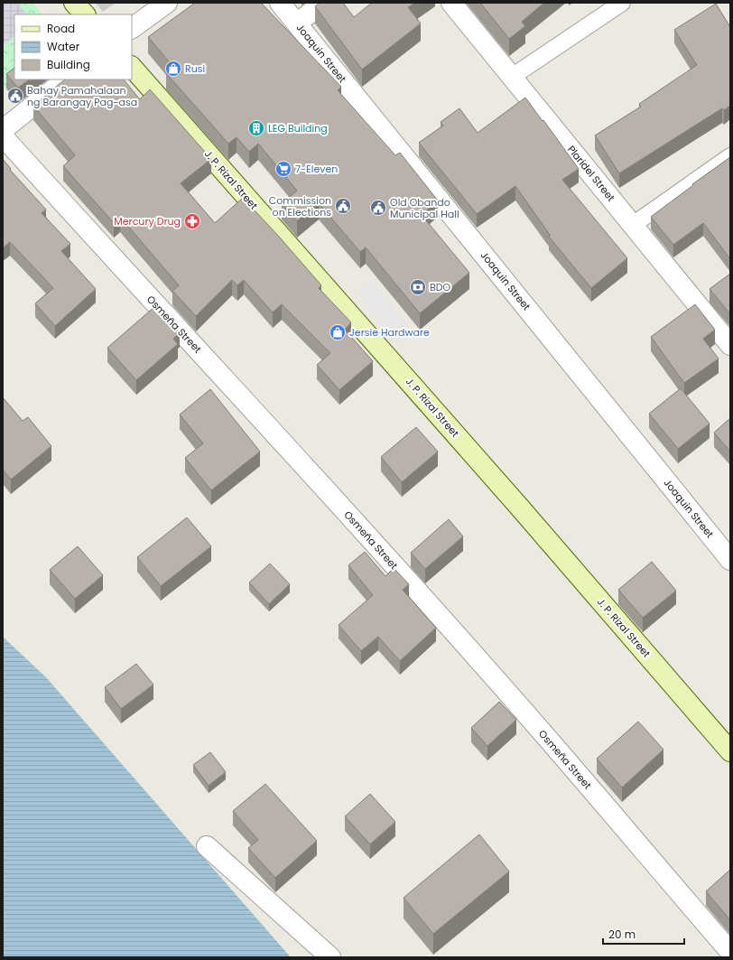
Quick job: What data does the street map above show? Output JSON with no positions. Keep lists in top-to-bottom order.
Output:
{
  "streets": {
    "main road": ["J. P. Rizal Street"],
    "street": ["Joaquin Street", "Plaridel Street", "Osmeña Street"]
  },
  "places": {
    "shop": ["Rusi", "Jersie Hardware"],
    "public building": ["Bahay Pamahalaan ng Barangay Pag-asa", "Commission on Elections", "Old Obando Municipal Hall"],
    "building": ["LEG Building"],
    "supermarket": ["7-Eleven"],
    "pharmacy": ["Mercury Drug"],
    "bank": ["BDO"]
  },
  "legend": ["Road", "Water", "Building"],
  "scale_bar": "20 m"
}
